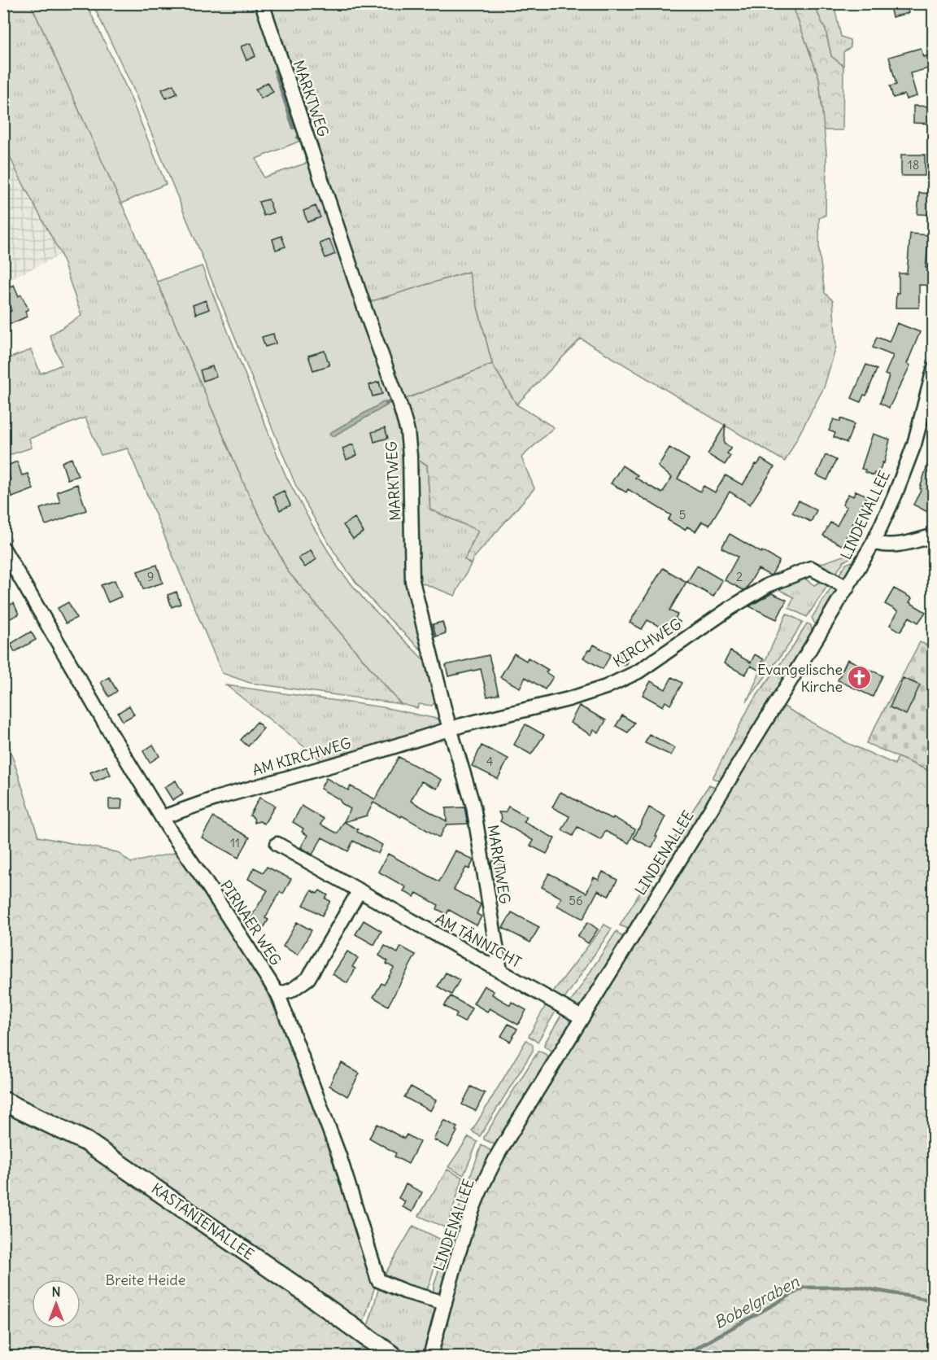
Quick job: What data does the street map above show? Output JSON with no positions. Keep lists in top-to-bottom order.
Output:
{
  "streets": {
    "main road": ["KASTANIENALLEE"],
    "street": [
      "MARKTWEG",
      "LINDENALLEE",
      "KIRCHWEG",
      "AM KIRCHWEG",
      "PIRNAER WEG",
      "AM TÄNNICHT"
    ]
  },
  "crossings": [
    ["MARKTWEG", "KIRCHWEG"],
    ["MARKTWEG", "AM KIRCHWEG"],
    ["MARKTWEG", "AM TÄNNICHT"],
    ["LINDENALLEE", "KIRCHWEG"],
    ["LINDENALLEE", "PIRNAER WEG"],
    ["LINDENALLEE", "AM TÄNNICHT"],
    ["KIRCHWEG", "AM KIRCHWEG"],
    ["AM KIRCHWEG", "PIRNAER WEG"]
  ],
  "water": ["Bobelgraben"],
  "parks": ["Breite Heide"],
  "places": {
    "church": ["Evangelische Kirche"]
  },
  "house_numbers": [
    "18",
    "5",
    "9",
    "2",
    "4",
    "11",
    "56"
  ],
  "north": "top"
}
